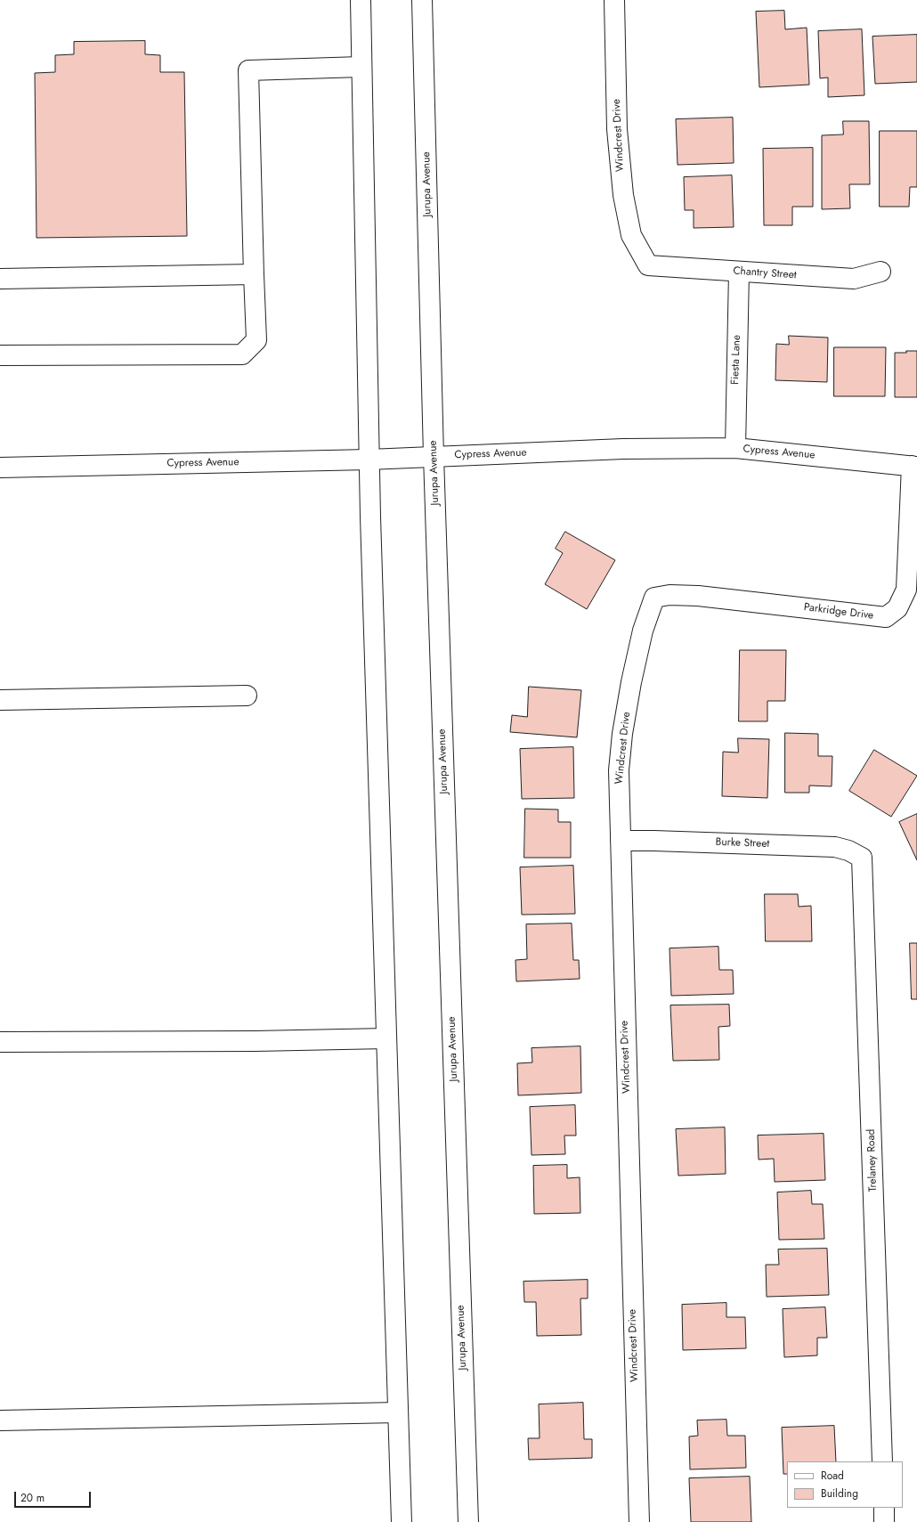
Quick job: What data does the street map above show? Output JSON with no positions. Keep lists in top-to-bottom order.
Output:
{
  "streets": {
    "street": [
      "Windcrest Drive",
      "Jurupa Avenue",
      "Chantry Street",
      "Fiesta Lane",
      "Cypress Avenue",
      "Parkridge Drive",
      "Burke Street",
      "Trelaney Road"
    ]
  },
  "crossings": [
    ["Windcrest Drive", "Chantry Street"],
    ["Windcrest Drive", "Parkridge Drive"],
    ["Windcrest Drive", "Burke Street"],
    ["Jurupa Avenue", "Cypress Avenue"],
    ["Chantry Street", "Fiesta Lane"],
    ["Fiesta Lane", "Cypress Avenue"],
    ["Cypress Avenue", "Parkridge Drive"],
    ["Burke Street", "Trelaney Road"]
  ],
  "legend": ["Road", "Building"],
  "scale_bar": "20 m"
}
